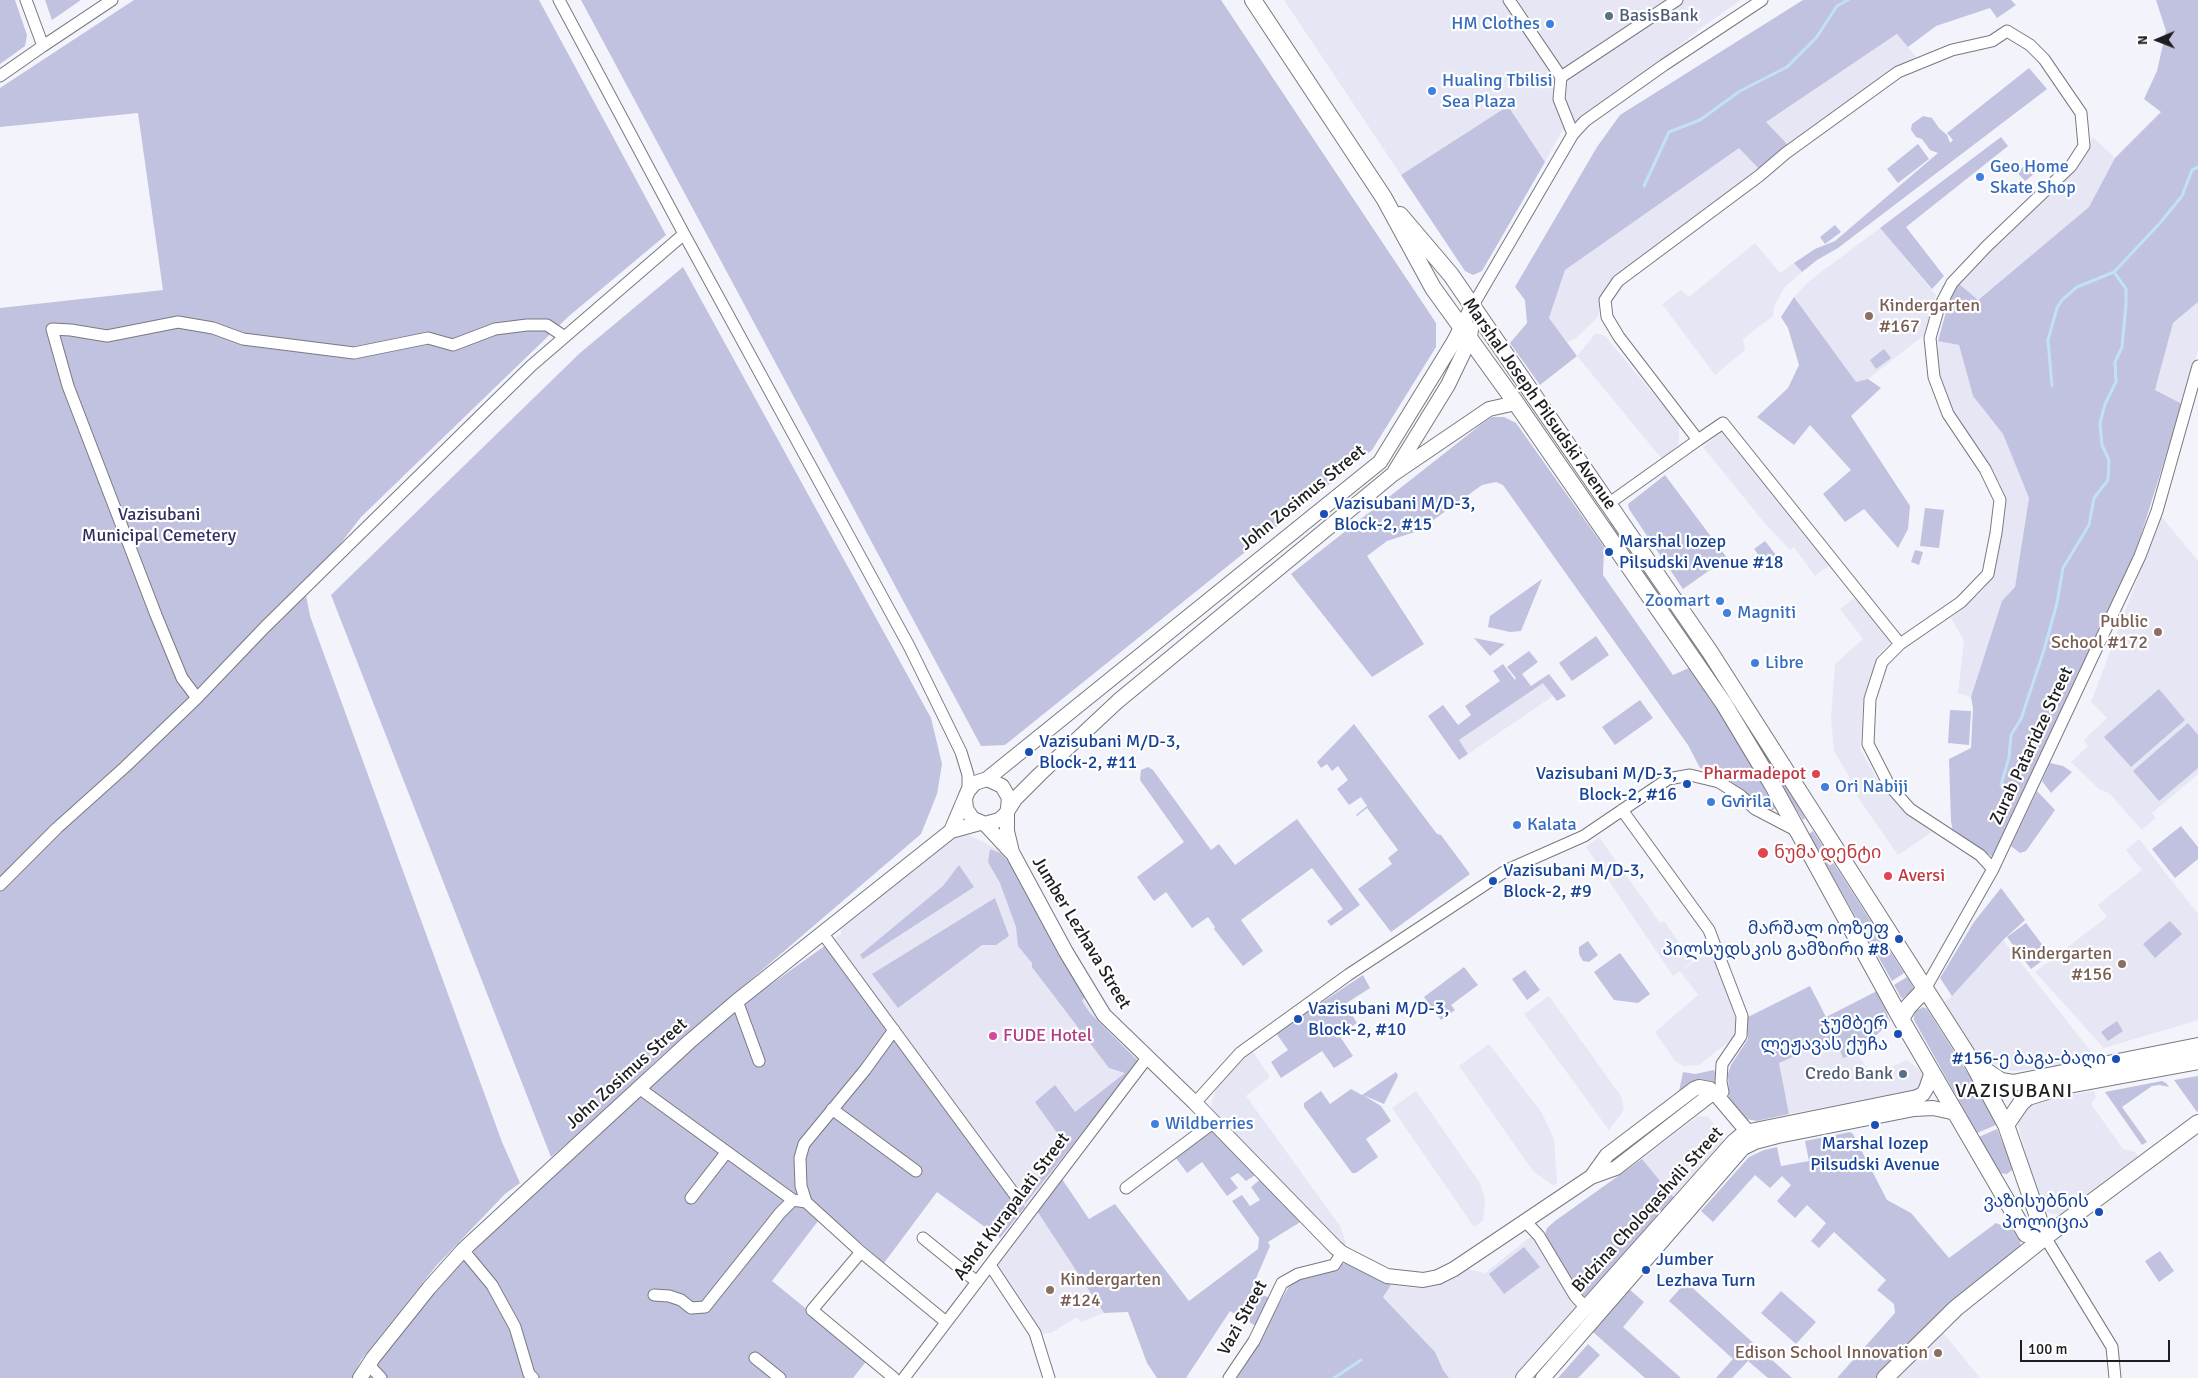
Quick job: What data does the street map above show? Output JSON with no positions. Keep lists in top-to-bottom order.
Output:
{
  "streets": {
    "main road": ["Marshal Joseph Pilsudski Avenue"],
    "street": [
      "John Zosimus Street",
      "Zurab Pataridze Street",
      "Jumber Lezhava Street",
      "Ashot Kurapalati Street",
      "Bidzina Choloqashvili Street",
      "Vazi Street"
    ]
  },
  "crossings": [
    ["Marshal Joseph Pilsudski Avenue", "John Zosimus Street"],
    ["Marshal Joseph Pilsudski Avenue", "Zurab Pataridze Street"],
    ["Marshal Joseph Pilsudski Avenue", "Bidzina Choloqashvili Street"],
    ["John Zosimus Street", "Jumber Lezhava Street"],
    ["Jumber Lezhava Street", "Ashot Kurapalati Street"],
    ["Jumber Lezhava Street", "Vazi Street"]
  ],
  "districts": ["VAZISUBANI"],
  "parks": ["Vazisubani Municipal Cemetery"],
  "places": [
    "BasisBank",
    "HM Clothes",
    "Hualing Tbilisi Sea Plaza",
    "Geo Home Skate Shop",
    "Kindergarten #167",
    "Vazisubani M/D-3, Block-2, #15",
    "Marshal Iozep Pilsudski Avenue #18",
    "Zoomart",
    "Magniti",
    "Public School #172",
    "Libre",
    "Vazisubani M/D-3, Block-2, #11",
    "Pharmadepot",
    "Vazisubani M/D-3, Block-2, #16",
    "Ori Nabiji",
    "Gvirila",
    "Kalata",
    "ნუმა დენტი",
    "Aversi",
    "Vazisubani M/D-3, Block-2, #9",
    "მარშალ იოზეფ პილსუდსკის გამზირი #8",
    "Kindergarten #156",
    "Vazisubani M/D-3, Block-2, #10",
    "ჯუმბერ ლეჟავას ქუჩა",
    "FUDE Hotel",
    "#156-ე ბაგა-ბაღი",
    "Credo Bank",
    "Wildberries",
    "Marshal Iozep Pilsudski Avenue",
    "ვაზისუბნის პოლიცია",
    "Jumber Lezhava Turn",
    "Kindergarten #124",
    "Edison School Innovation"
  ],
  "scale_bar": "100 m",
  "north": "left"
}
